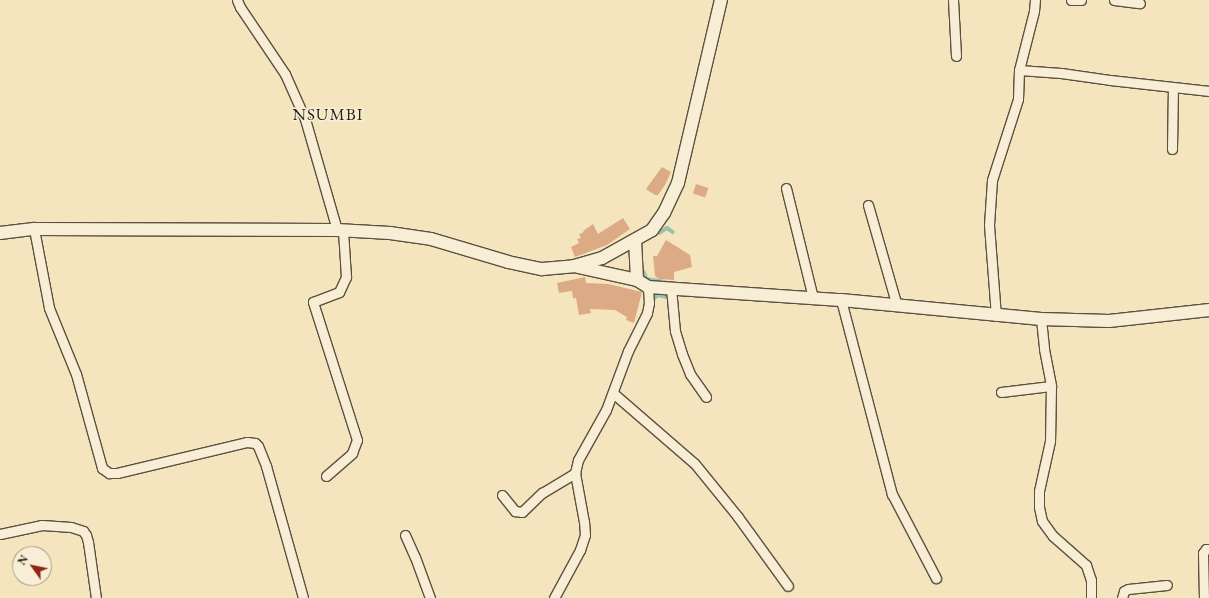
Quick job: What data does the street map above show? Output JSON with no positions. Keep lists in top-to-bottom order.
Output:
{
  "districts": ["NSUMBI"],
  "north": "top left"
}
